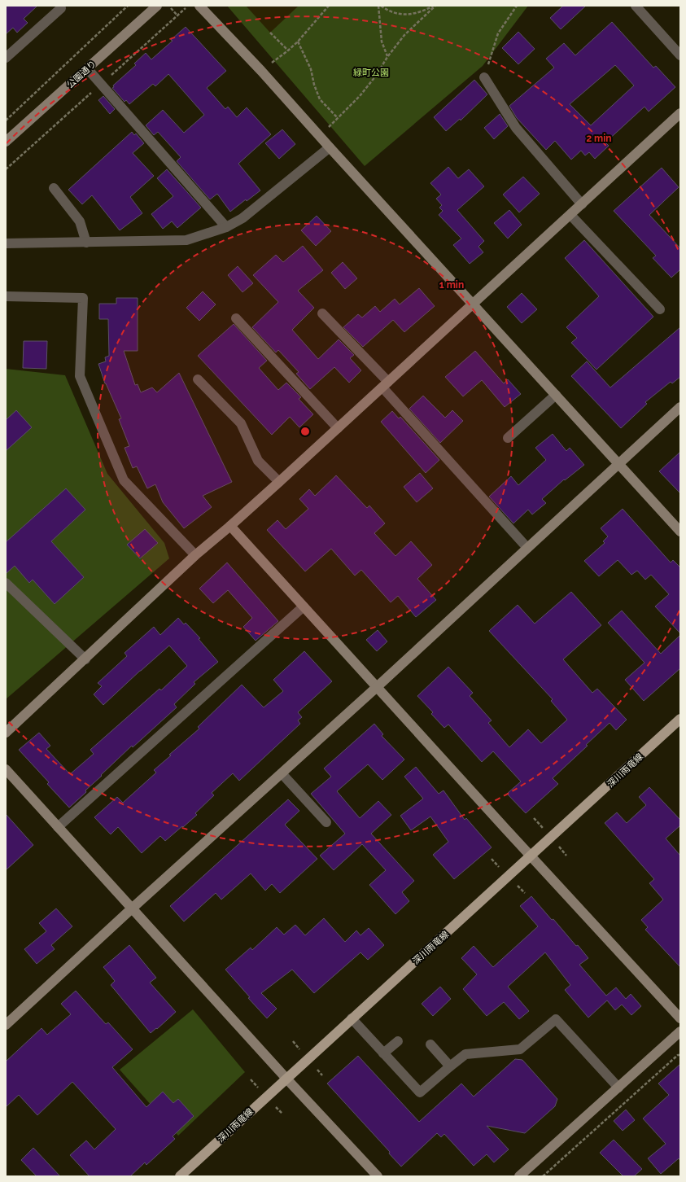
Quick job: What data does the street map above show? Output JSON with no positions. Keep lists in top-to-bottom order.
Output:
{
  "streets": {
    "main road": ["深川雨竜線"],
    "street": ["公園通り"]
  },
  "parks": ["緑町公園"],
  "rings": ["2 min", "1 min"]
}
